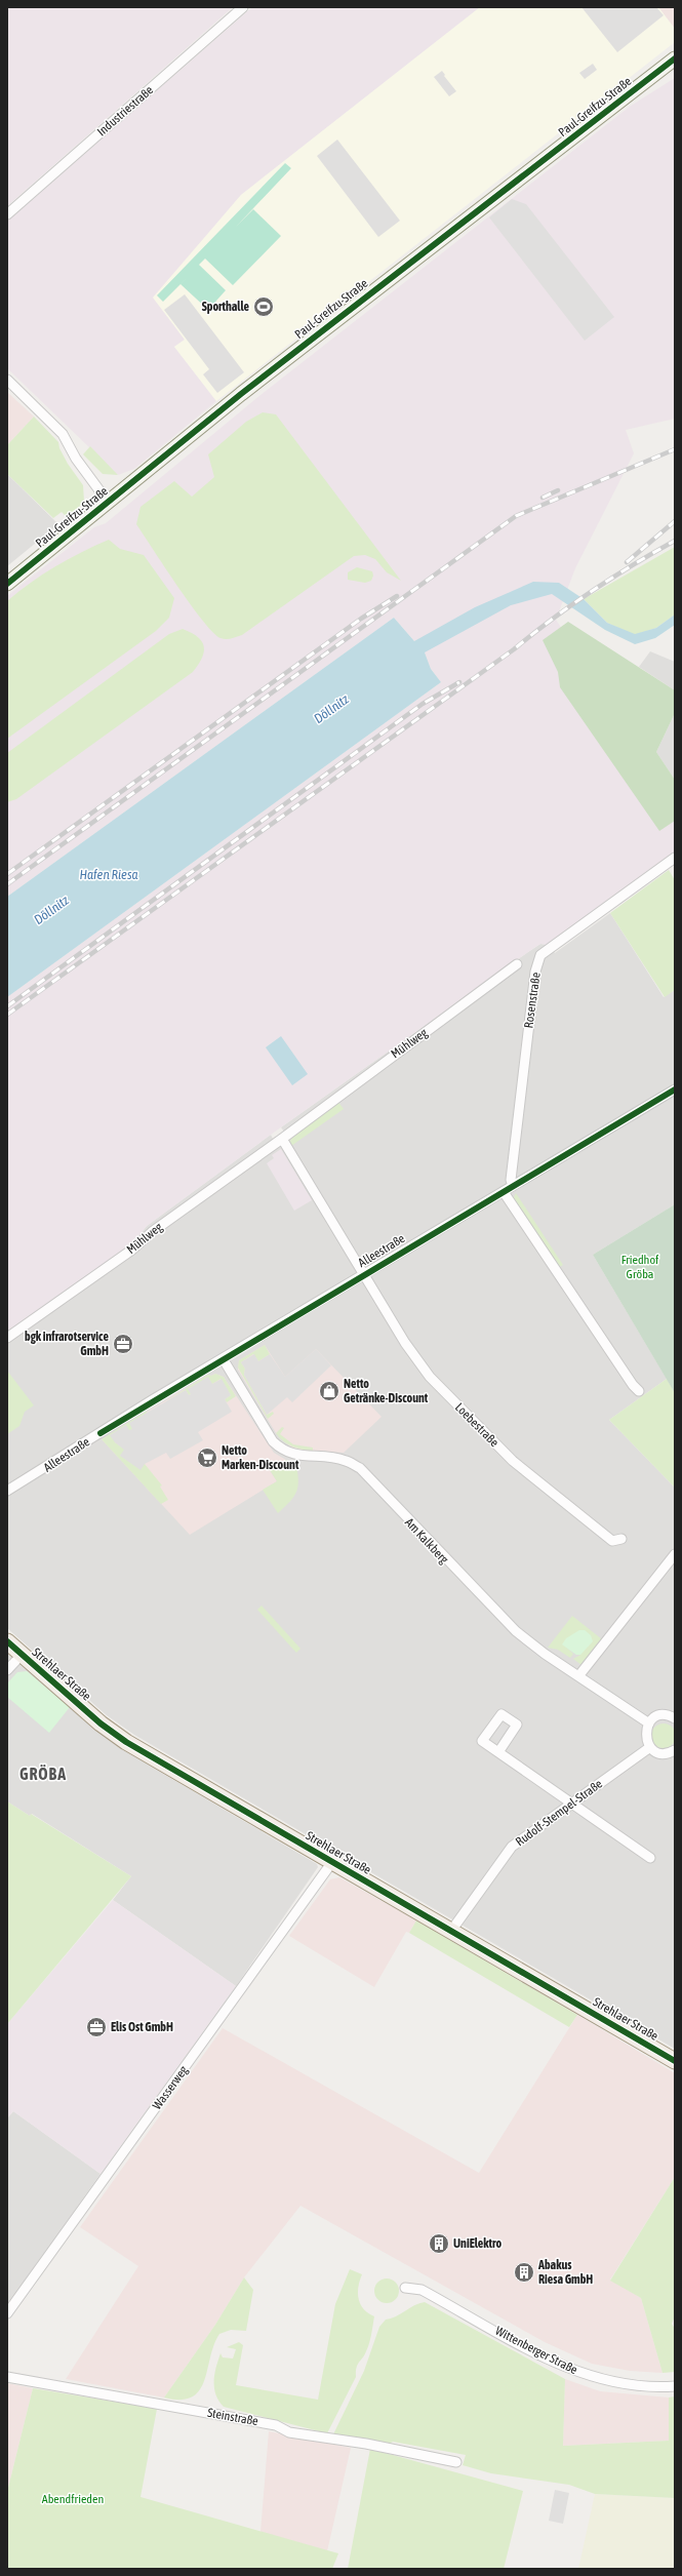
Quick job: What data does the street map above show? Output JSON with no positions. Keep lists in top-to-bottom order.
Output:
{
  "streets": {
    "main road": ["Paul-Greifzu-Straße", "Strehlaer Straße"],
    "street": [
      "Industriestraße",
      "Rosenstraße",
      "Mühlweg",
      "Alleestraße",
      "Loebestraße",
      "Am Kalkberg",
      "Rudolf-Stempel-Straße",
      "Wasserweg",
      "Wittenberger Straße",
      "Steinstraße"
    ]
  },
  "crossings": [
    ["Rosenstraße", "Alleestraße"],
    ["Alleestraße", "Loebestraße"],
    ["Alleestraße", "Am Kalkberg"],
    ["Strehlaer Straße", "Rudolf-Stempel-Straße"],
    ["Strehlaer Straße", "Wasserweg"]
  ],
  "districts": ["GRÖBA"],
  "water": ["Döllnitz", "Hafen Riesa"],
  "parks": ["Friedhof Gröba", "Abendfrieden"],
  "places": {
    "sports": ["Sporthalle"],
    "office": ["bgk infrarotservice GmbH", "Elis Ost GmbH"],
    "shop": ["Netto Getränke-Discount"],
    "supermarket": ["Netto Marken-Discount"],
    "building": ["UniElektro", "Abakus Riesa GmbH"]
  }
}
